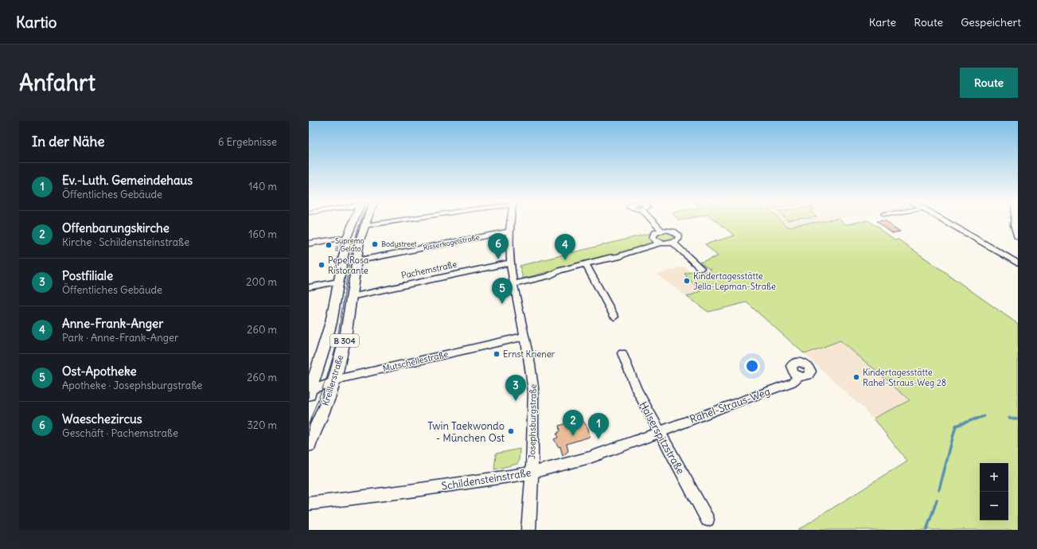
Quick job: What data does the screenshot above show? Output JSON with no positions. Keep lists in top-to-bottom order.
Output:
{
  "streets": {
    "main road": ["B 304", "Kreillerstraße"],
    "street": [
      "Risserkogelstraße",
      "Pachemstraße",
      "Mutschellestraße",
      "Rahel-Straus-Weg",
      "Josephsburgstraße",
      "Halserspitzstraße",
      "Schildensteinstraße"
    ]
  },
  "crossings": [
    ["Risserkogelstraße", "Kreillerstraße"],
    ["Risserkogelstraße", "Josephsburgstraße"],
    ["Pachemstraße", "Kreillerstraße"],
    ["Pachemstraße", "Josephsburgstraße"],
    ["Mutschellestraße", "Kreillerstraße"],
    ["Mutschellestraße", "Josephsburgstraße"],
    ["Rahel-Straus-Weg", "Halserspitzstraße"],
    ["Rahel-Straus-Weg", "Schildensteinstraße"],
    ["Josephsburgstraße", "Schildensteinstraße"],
    ["Halserspitzstraße", "Schildensteinstraße"]
  ],
  "places": [
    "Bodystreet",
    "Supremo il Gelato",
    "Pepe Rosa Ristorante",
    "Kindertagesstätte Jella-Lepman-Straße",
    "Ernst Kriener",
    "Kindertagesstätte Rahel-Straus-Weg 28",
    "Twin Taekwondo - München Ost"
  ],
  "page": {
    "header": "Kartio",
    "nav": ["Karte", "Route", "Gespeichert"],
    "buttons": "Route",
    "title": "Anfahrt",
    "heading": ["In der Nähe", "6 Ergebnisse"],
    "list": [
      {
        "mark": "1",
        "name": "Ev.-Luth. Gemeindehaus",
        "note": "Öffentliches Gebäude",
        "value": "140 m"
      },
      {
        "mark": "2",
        "name": "Offenbarungskirche",
        "note": "Kirche · Schildensteinstraße",
        "value": "160 m"
      },
      {
        "mark": "3",
        "name": "Postfiliale",
        "note": "Öffentliches Gebäude",
        "value": "200 m"
      },
      {
        "mark": "4",
        "name": "Anne-Frank-Anger",
        "note": "Park · Anne-Frank-Anger",
        "value": "260 m"
      },
      {
        "mark": "5",
        "name": "Ost-Apotheke",
        "note": "Apotheke · Josephsburgstraße",
        "value": "260 m"
      },
      {
        "mark": "6",
        "name": "Waeschezircus",
        "note": "Geschäft · Pachemstraße",
        "value": "320 m"
      }
    ],
    "pins": [
      "6",
      "4",
      "5",
      "3",
      "2",
      "1"
    ],
    "map_buttons": ["+", "−"]
  }
}
